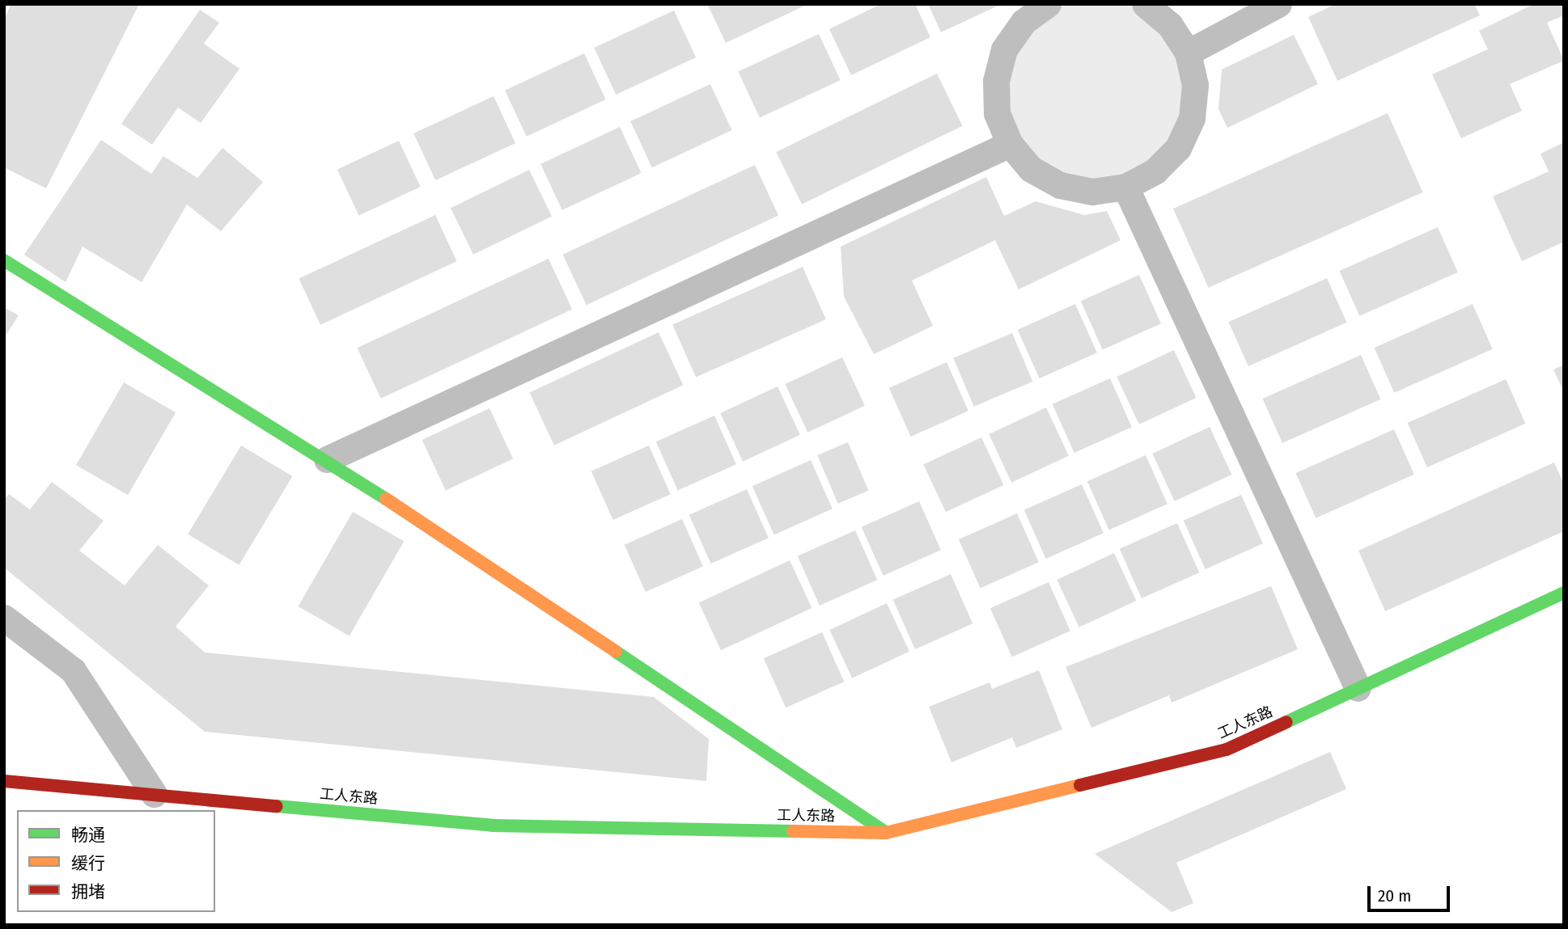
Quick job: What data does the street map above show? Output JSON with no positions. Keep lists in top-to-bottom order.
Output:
{
  "streets": {
    "main road": ["工人东路"]
  },
  "legend": ["畅通", "缓行", "拥堵"],
  "scale_bar": "20 m"
}
